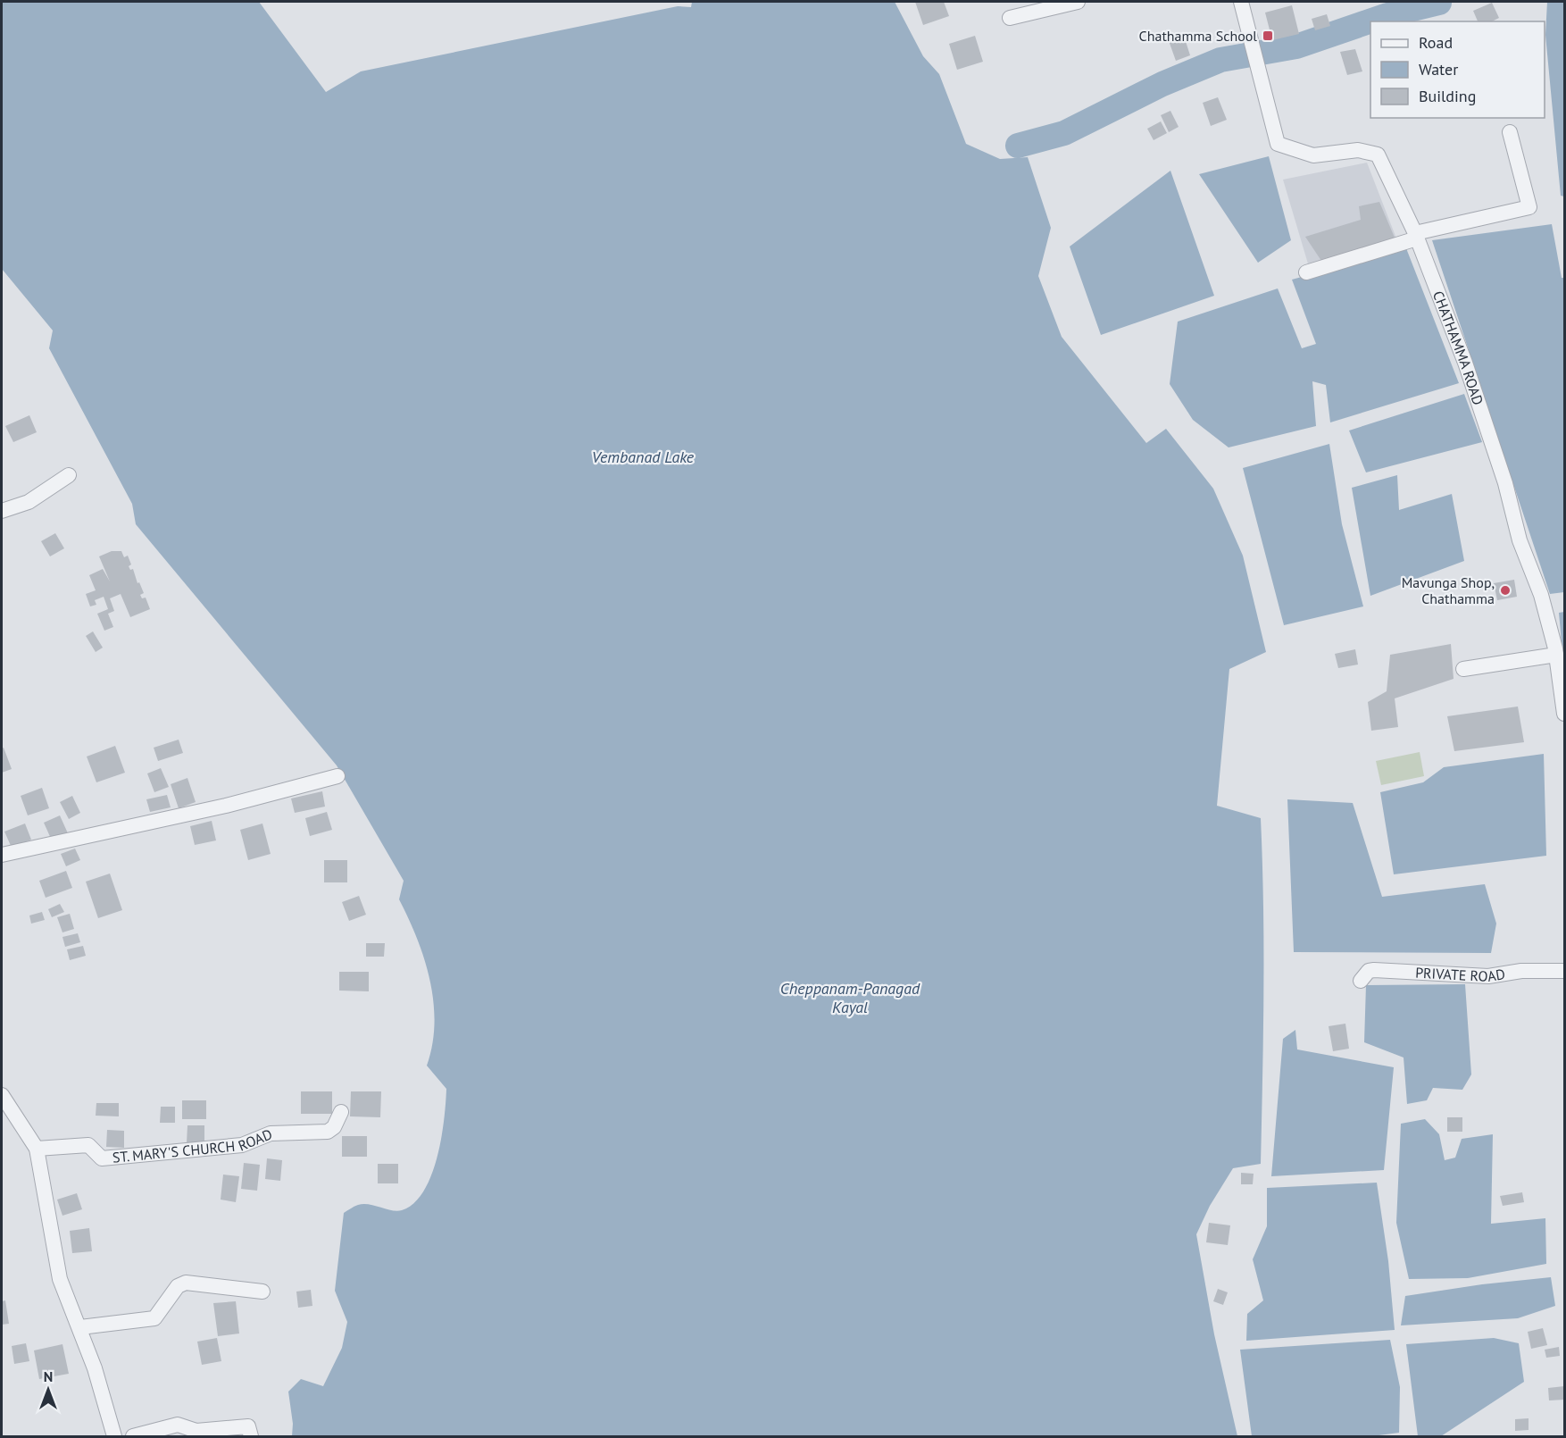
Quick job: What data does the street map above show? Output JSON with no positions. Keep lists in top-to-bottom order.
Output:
{
  "streets": {
    "street": ["CHATHAMMA ROAD", "PRIVATE ROAD", "ST. MARY'S CHURCH ROAD"]
  },
  "water": ["Vembanad Lake", "Cheppanam-Panagad Kayal"],
  "places": {
    "transit": ["Chathamma School"],
    "other": ["Mavunga Shop, Chathamma"]
  },
  "legend": ["Road", "Water", "Building"],
  "north": "top"
}
